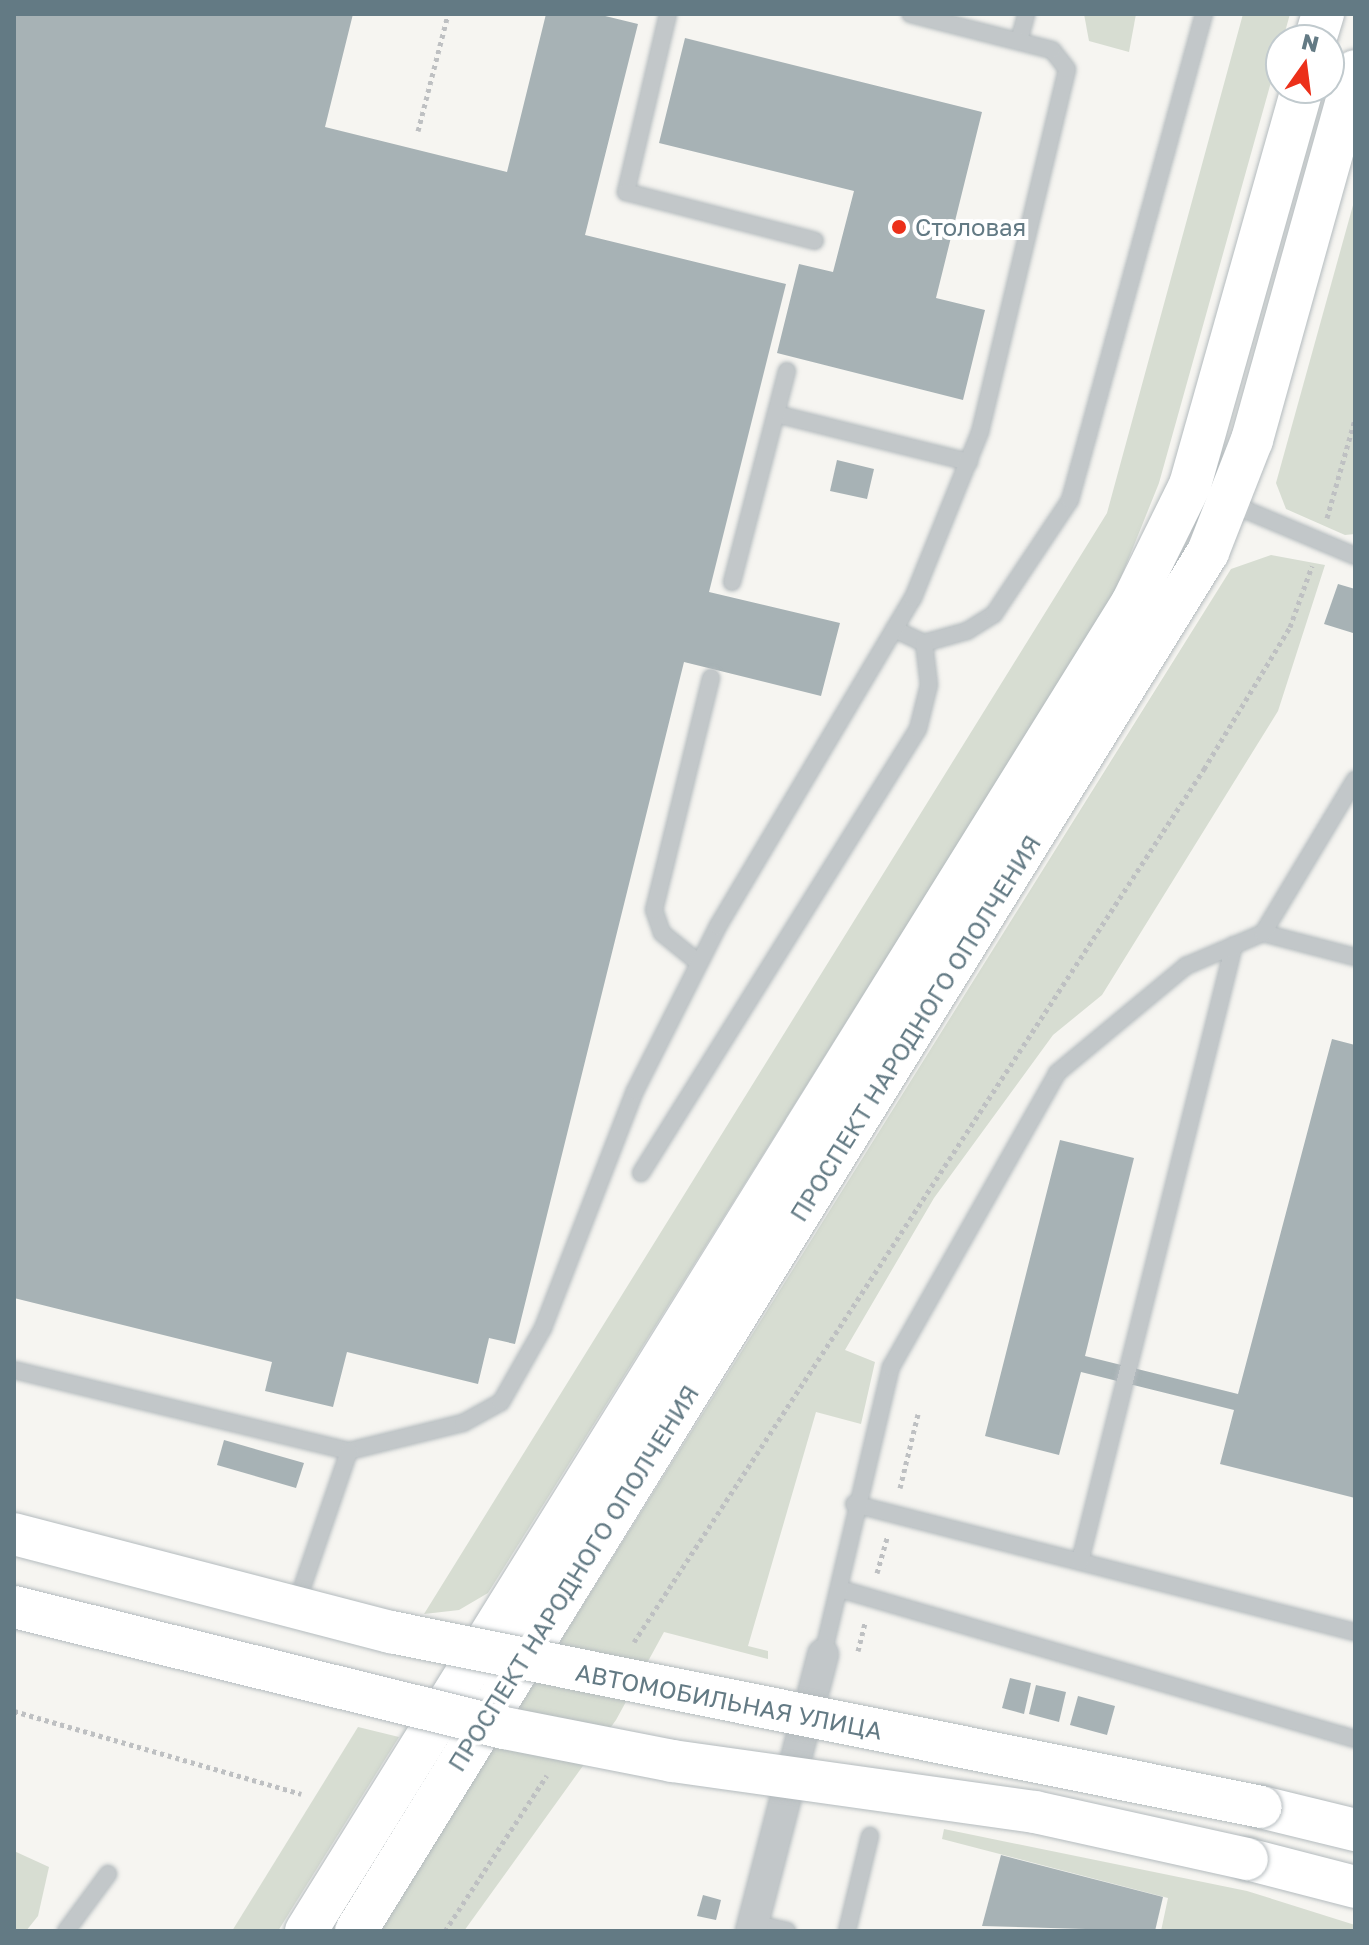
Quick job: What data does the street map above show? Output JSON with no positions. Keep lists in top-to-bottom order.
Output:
{
  "streets": {
    "main road": ["ПРОСПЕКТ НАРОДНОГО ОПОЛЧЕНИЯ", "АВТОМОБИЛЬНАЯ УЛИЦА"]
  },
  "places": ["Столовая"],
  "north": "top"
}
